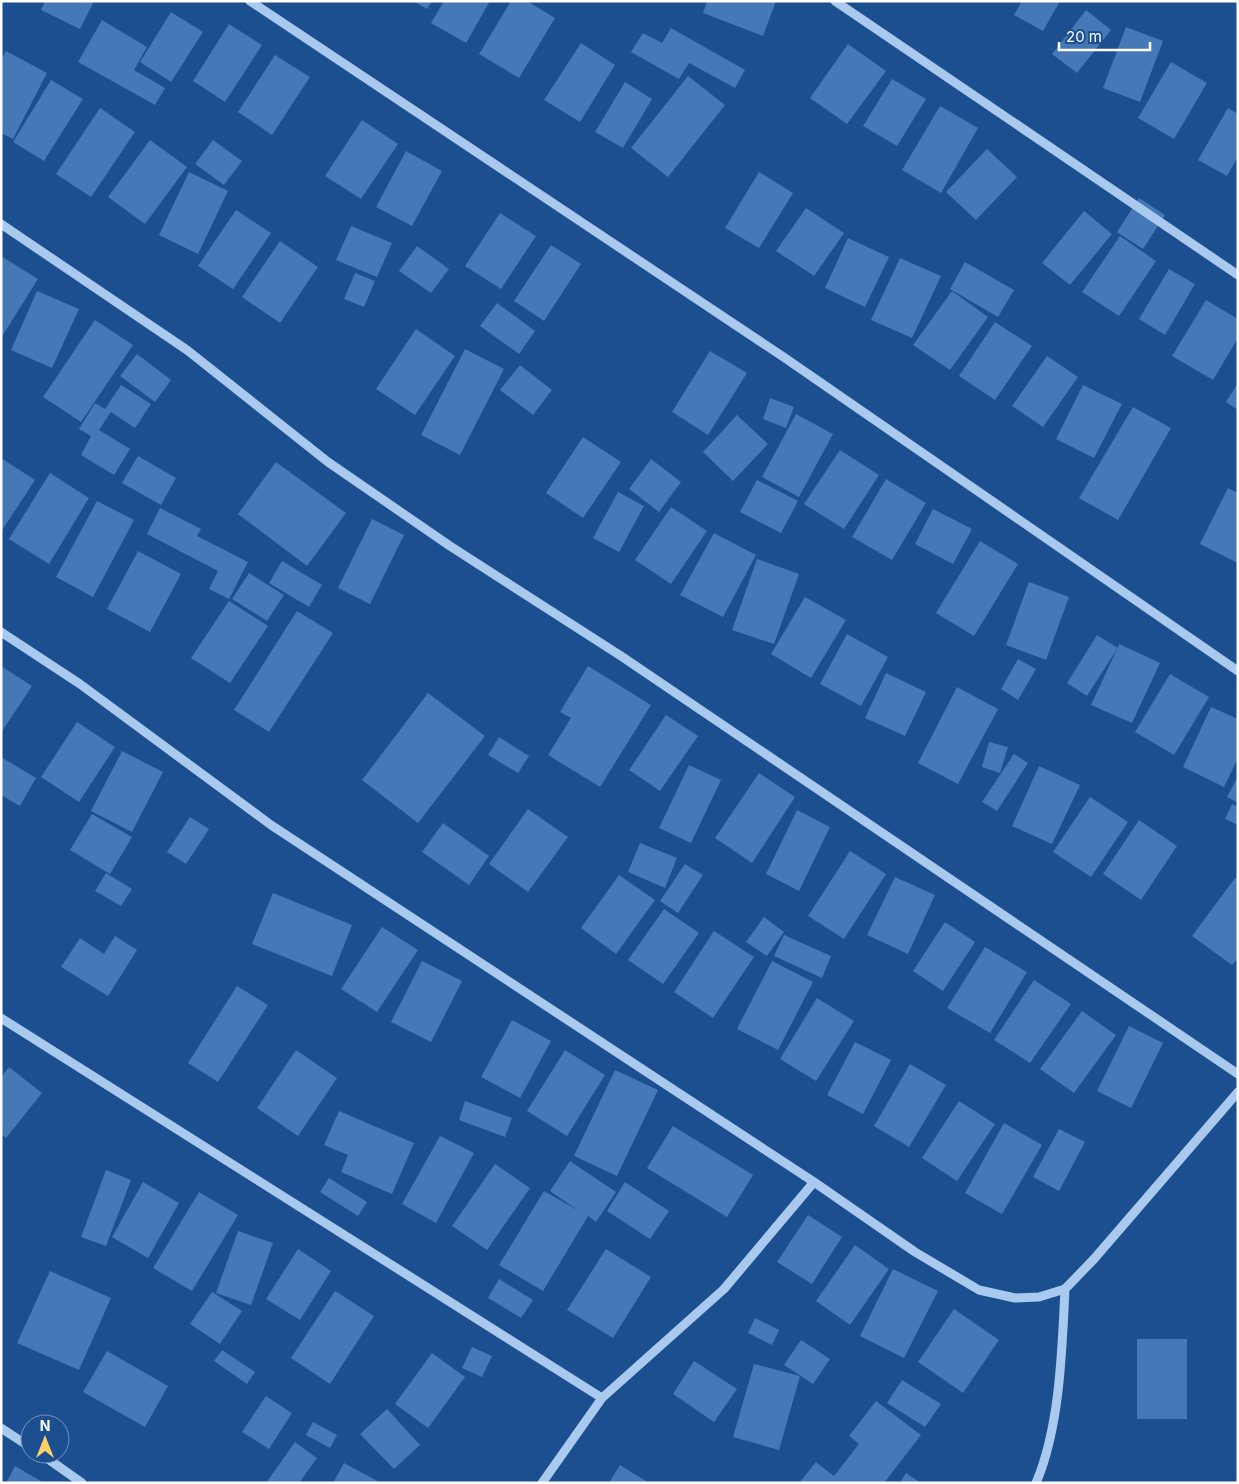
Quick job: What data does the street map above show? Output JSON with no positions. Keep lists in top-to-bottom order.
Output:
{
  "scale_bar": "20 m",
  "north": "top"
}
